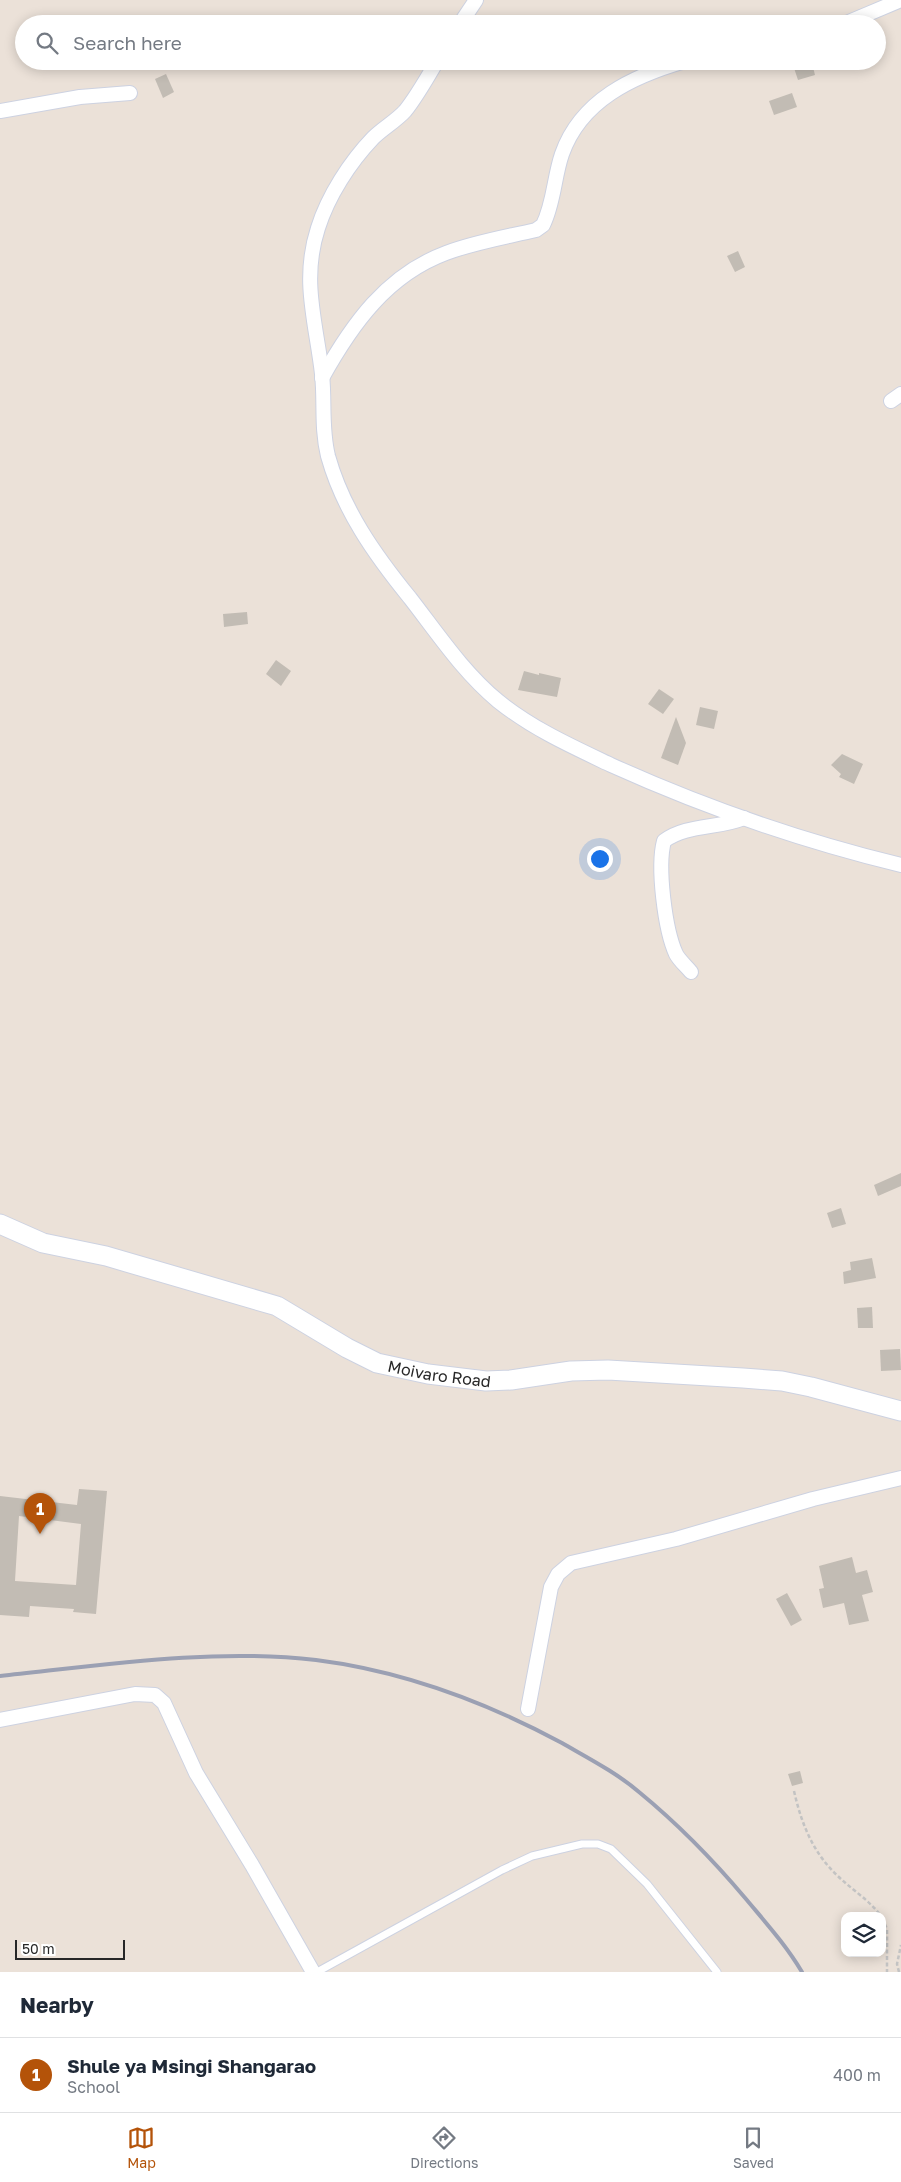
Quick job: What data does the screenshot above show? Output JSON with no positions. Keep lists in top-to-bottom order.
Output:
{
  "streets": {
    "street": ["Moivaro Road"]
  },
  "scale_bar": "50 m",
  "page": {
    "search": "Search here",
    "pins": "1",
    "scale": "50 m",
    "heading": "Nearby",
    "list": [
      {
        "mark": "1",
        "name": "Shule ya Msingi Shangarao",
        "note": "School",
        "value": "400 m"
      }
    ],
    "nav": ["Map", "Directions", "Saved"]
  }
}
